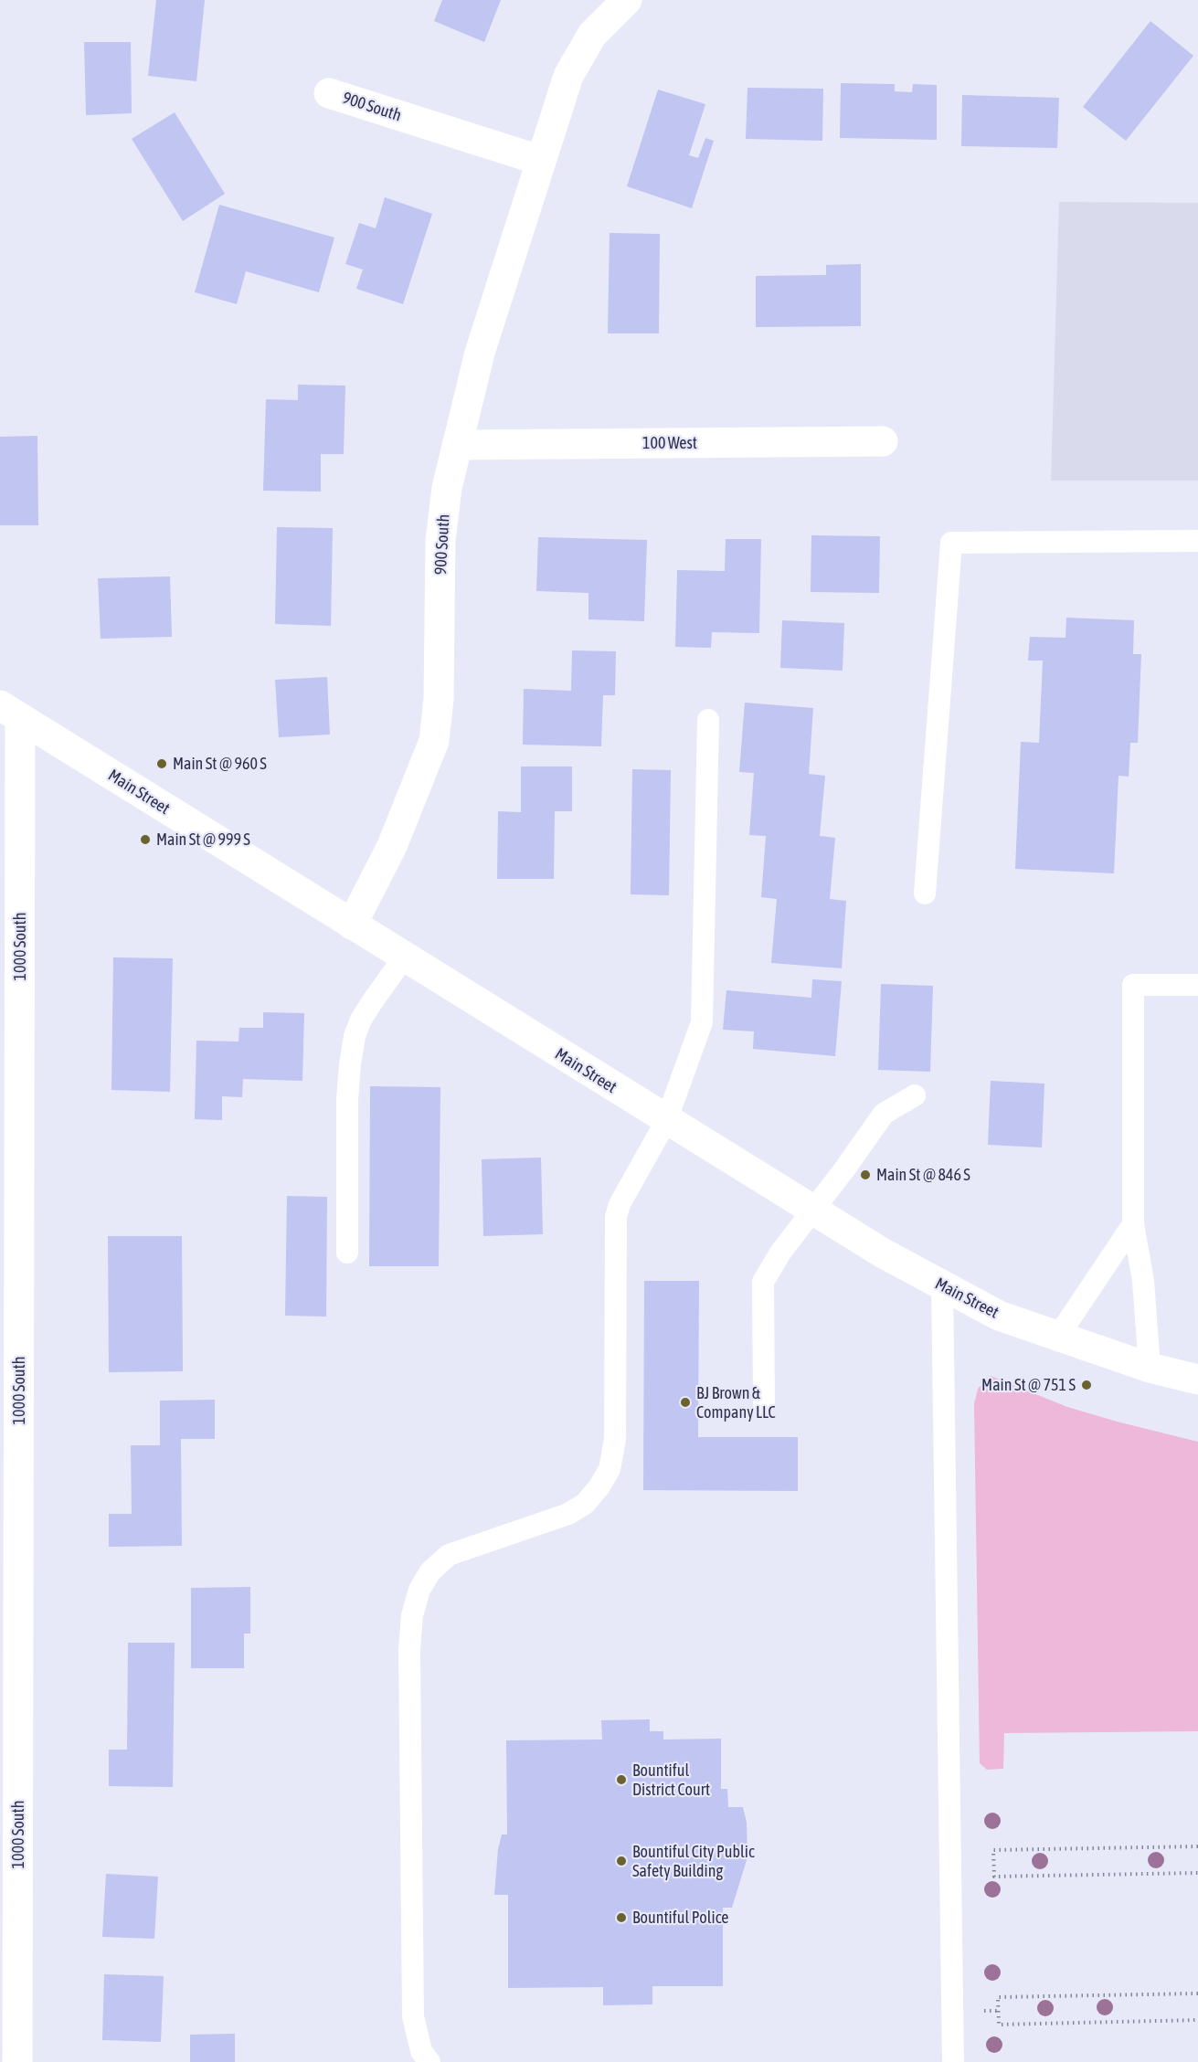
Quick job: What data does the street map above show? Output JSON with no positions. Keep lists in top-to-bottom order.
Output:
{
  "streets": {
    "street": [
      "900 South",
      "100 West",
      "Main Street",
      "1000 South"
    ]
  },
  "crossings": [
    ["900 South", "100 West"],
    ["900 South", "Main Street"],
    ["Main Street", "1000 South"]
  ],
  "places": [
    "Main St @ 960 S",
    "Main St @ 999 S",
    "Main St @ 846 S",
    "Main St @ 751 S",
    "BJ Brown & Company LLC",
    "Bountiful District Court",
    "Bountiful City Public Safety Building",
    "Bountiful Police"
  ]
}
